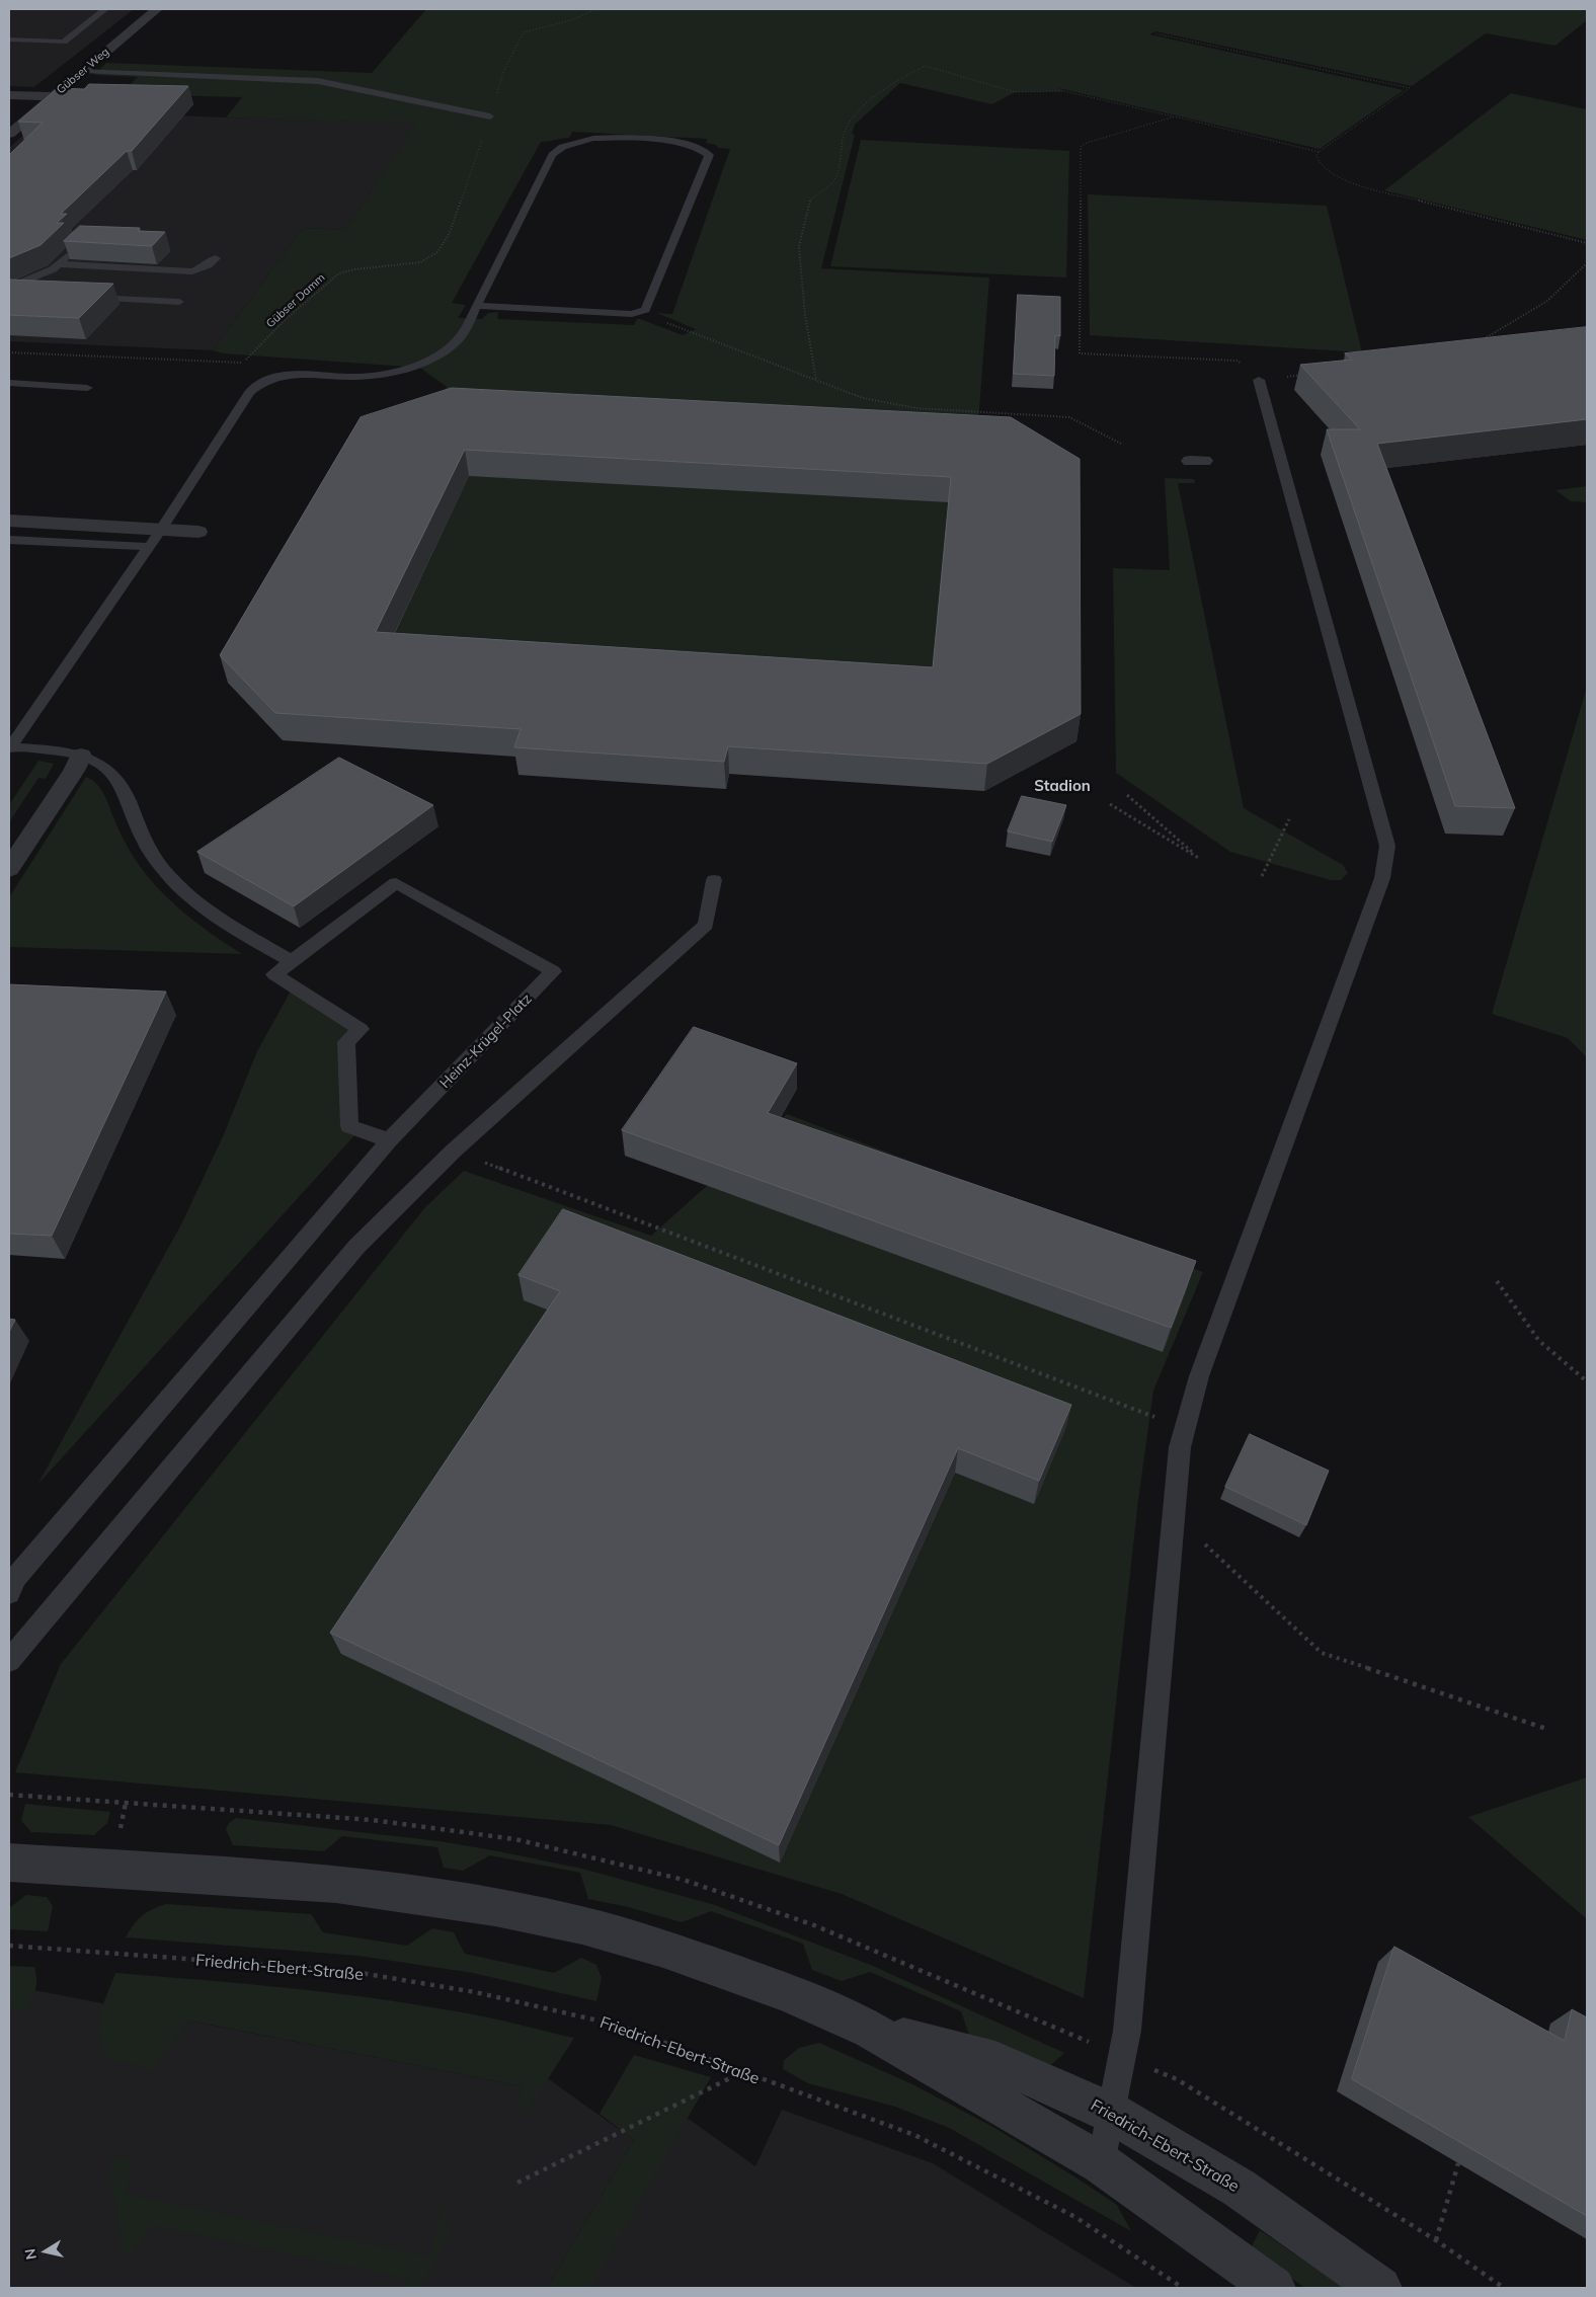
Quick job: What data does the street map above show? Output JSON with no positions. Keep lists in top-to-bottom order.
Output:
{
  "streets": {
    "street": ["Gübser Weg", "Friedrich-Ebert-Straße"],
    "lane": ["Heinz-Krügel-Platz"],
    "path": ["Gübser Damm"]
  },
  "districts": ["Stadion"],
  "north": "left"
}
